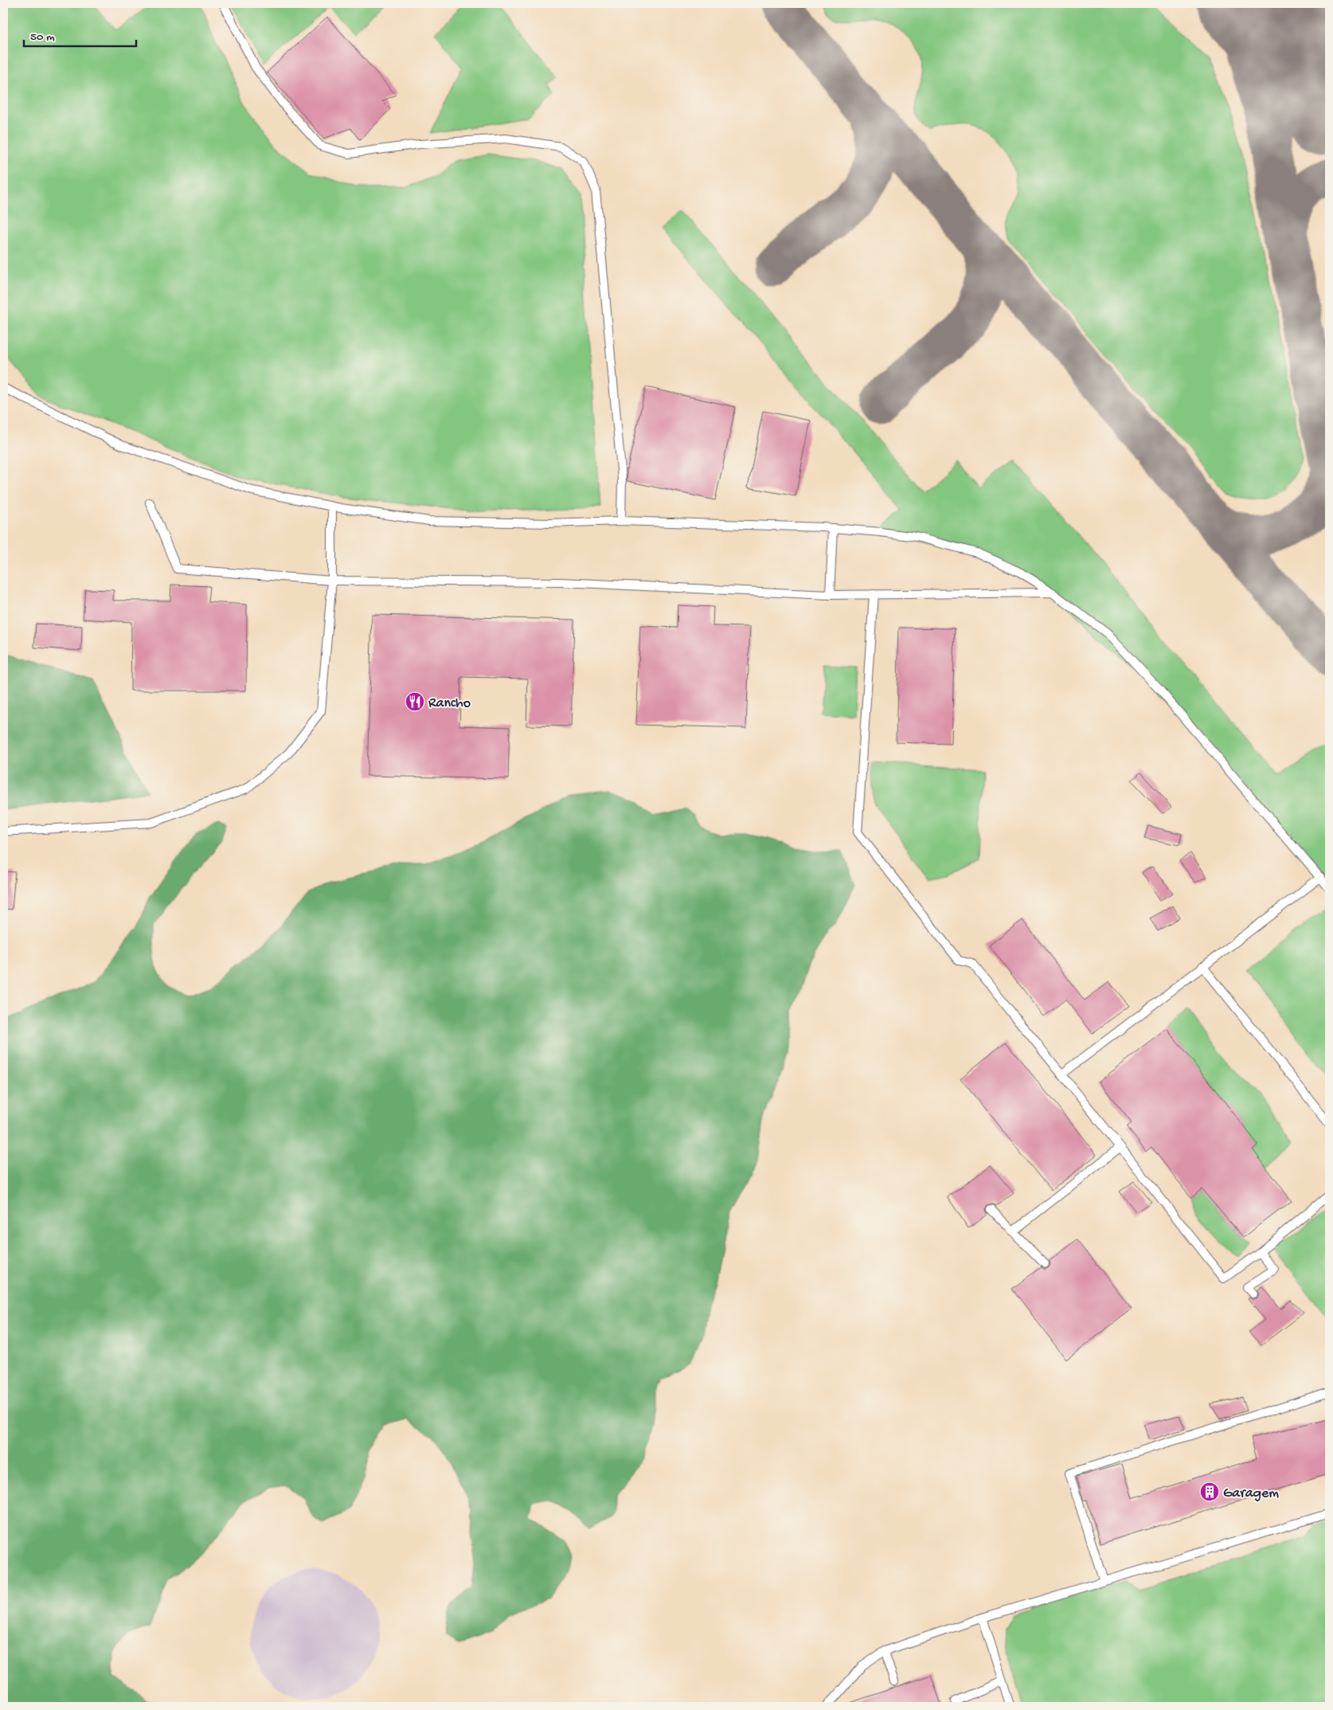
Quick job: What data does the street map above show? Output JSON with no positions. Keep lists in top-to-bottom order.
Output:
{
  "places": {
    "restaurant": ["Rancho"],
    "building": ["Garagem"]
  },
  "scale_bar": "50 m"
}
